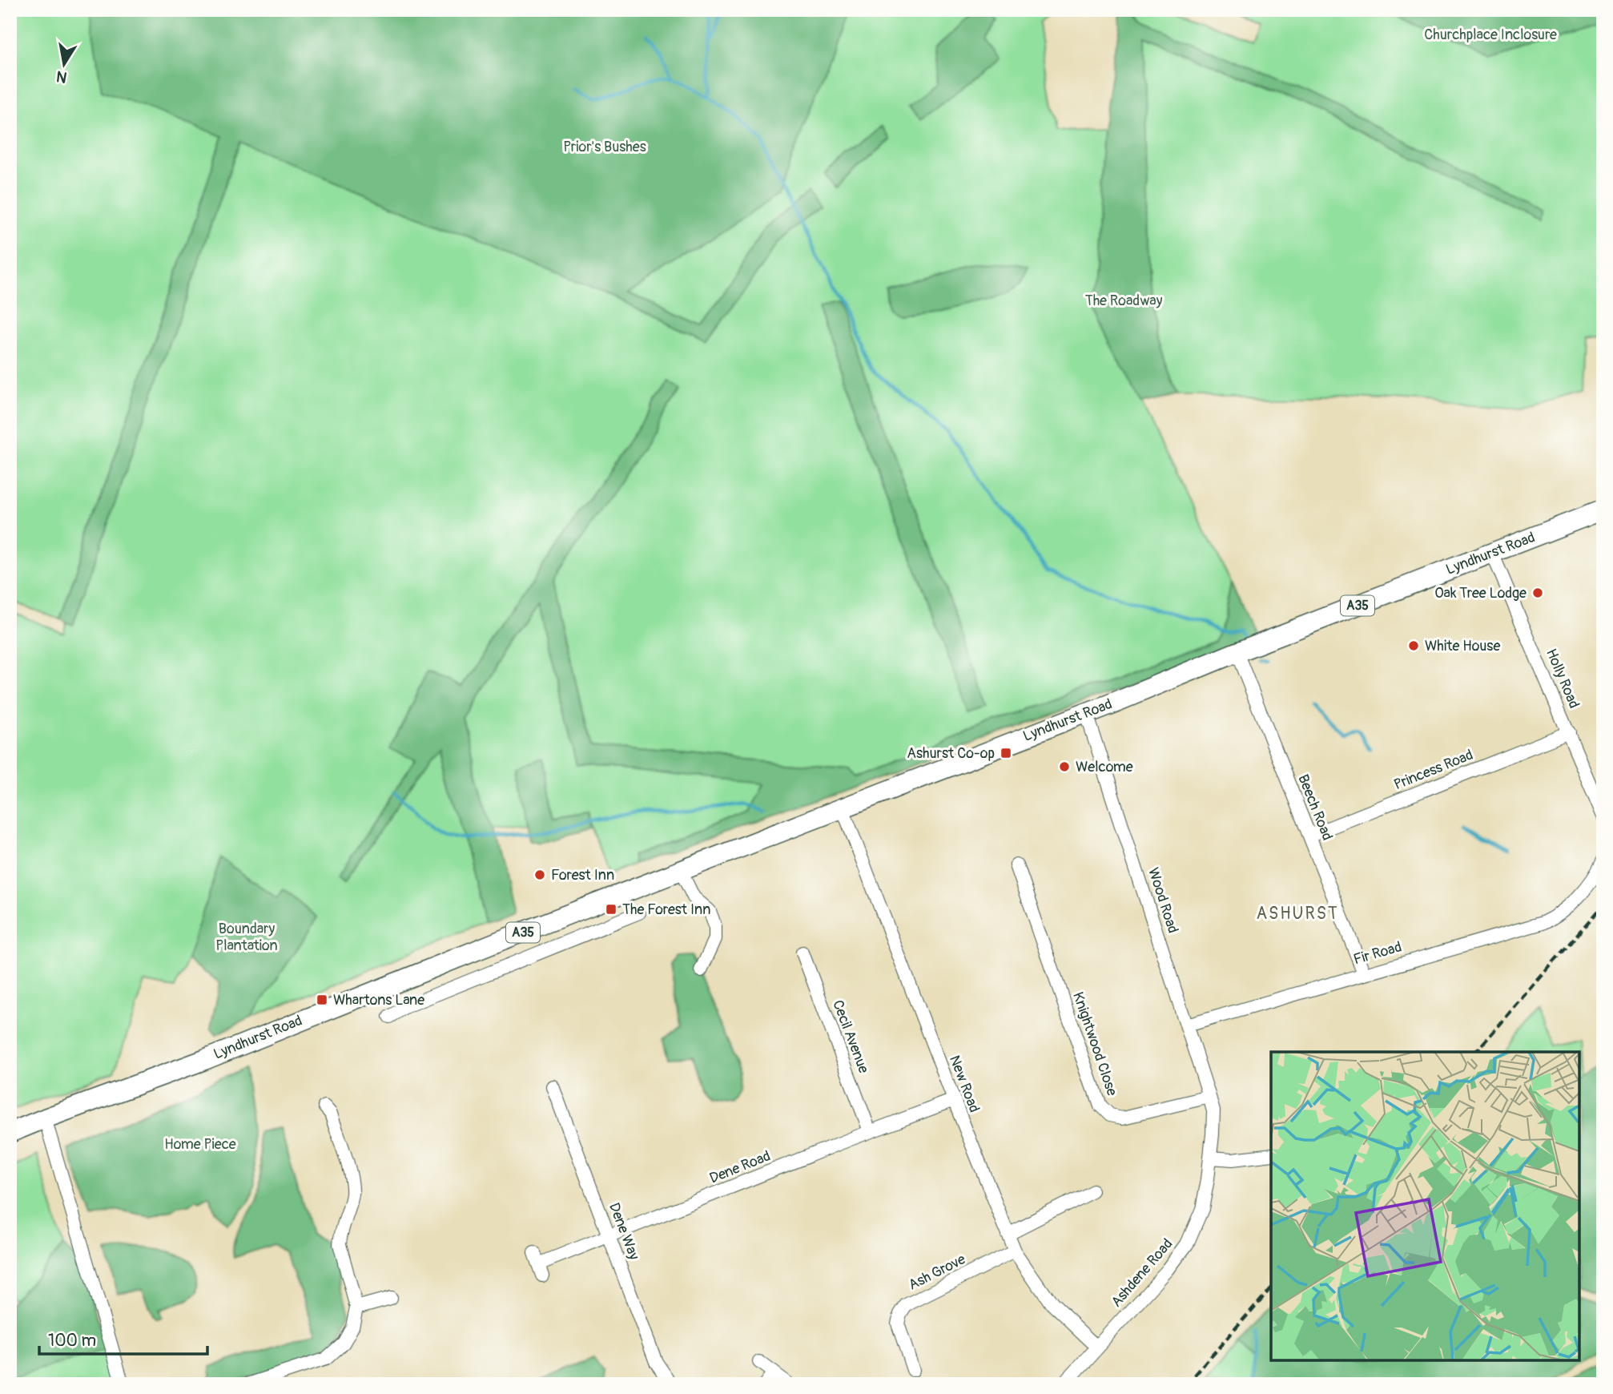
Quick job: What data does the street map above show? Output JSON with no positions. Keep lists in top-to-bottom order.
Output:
{
  "streets": {
    "main road": ["Lyndhurst Road", "A35"],
    "street": [
      "Holly Road",
      "Princess Road",
      "Beech Road",
      "Wood Road",
      "Fir Road",
      "Cecil Avenue",
      "Knightwood Close",
      "New Road",
      "Dene Road",
      "Dene Way",
      "Ash Grove",
      "Ashdene Road"
    ]
  },
  "crossings": [
    ["Lyndhurst Road", "A35"],
    ["Lyndhurst Road", "Holly Road"],
    ["Lyndhurst Road", "Beech Road"],
    ["Lyndhurst Road", "Wood Road"],
    ["Lyndhurst Road", "New Road"],
    ["Holly Road", "Princess Road"],
    ["Princess Road", "Beech Road"],
    ["Beech Road", "Fir Road"],
    ["Wood Road", "Fir Road"],
    ["Wood Road", "Knightwood Close"],
    ["Wood Road", "Ashdene Road"],
    ["Cecil Avenue", "Dene Road"],
    ["Knightwood Close", "Ashdene Road"],
    ["New Road", "Dene Road"],
    ["New Road", "Ash Grove"],
    ["New Road", "Ashdene Road"],
    ["Dene Road", "Dene Way"]
  ],
  "districts": ["ASHURST"],
  "parks": [
    "Churchplace Inclosure",
    "Prior's Bushes",
    "The Roadway",
    "Boundary Plantation",
    "Home Piece"
  ],
  "places": {
    "other": [
      "Oak Tree Lodge",
      "White House",
      "Welcome",
      "Forest Inn"
    ],
    "transit": ["Ashurst Co-op", "The Forest Inn", "Whartons Lane"]
  },
  "scale_bar": "100 m",
  "north": "bottom"
}
